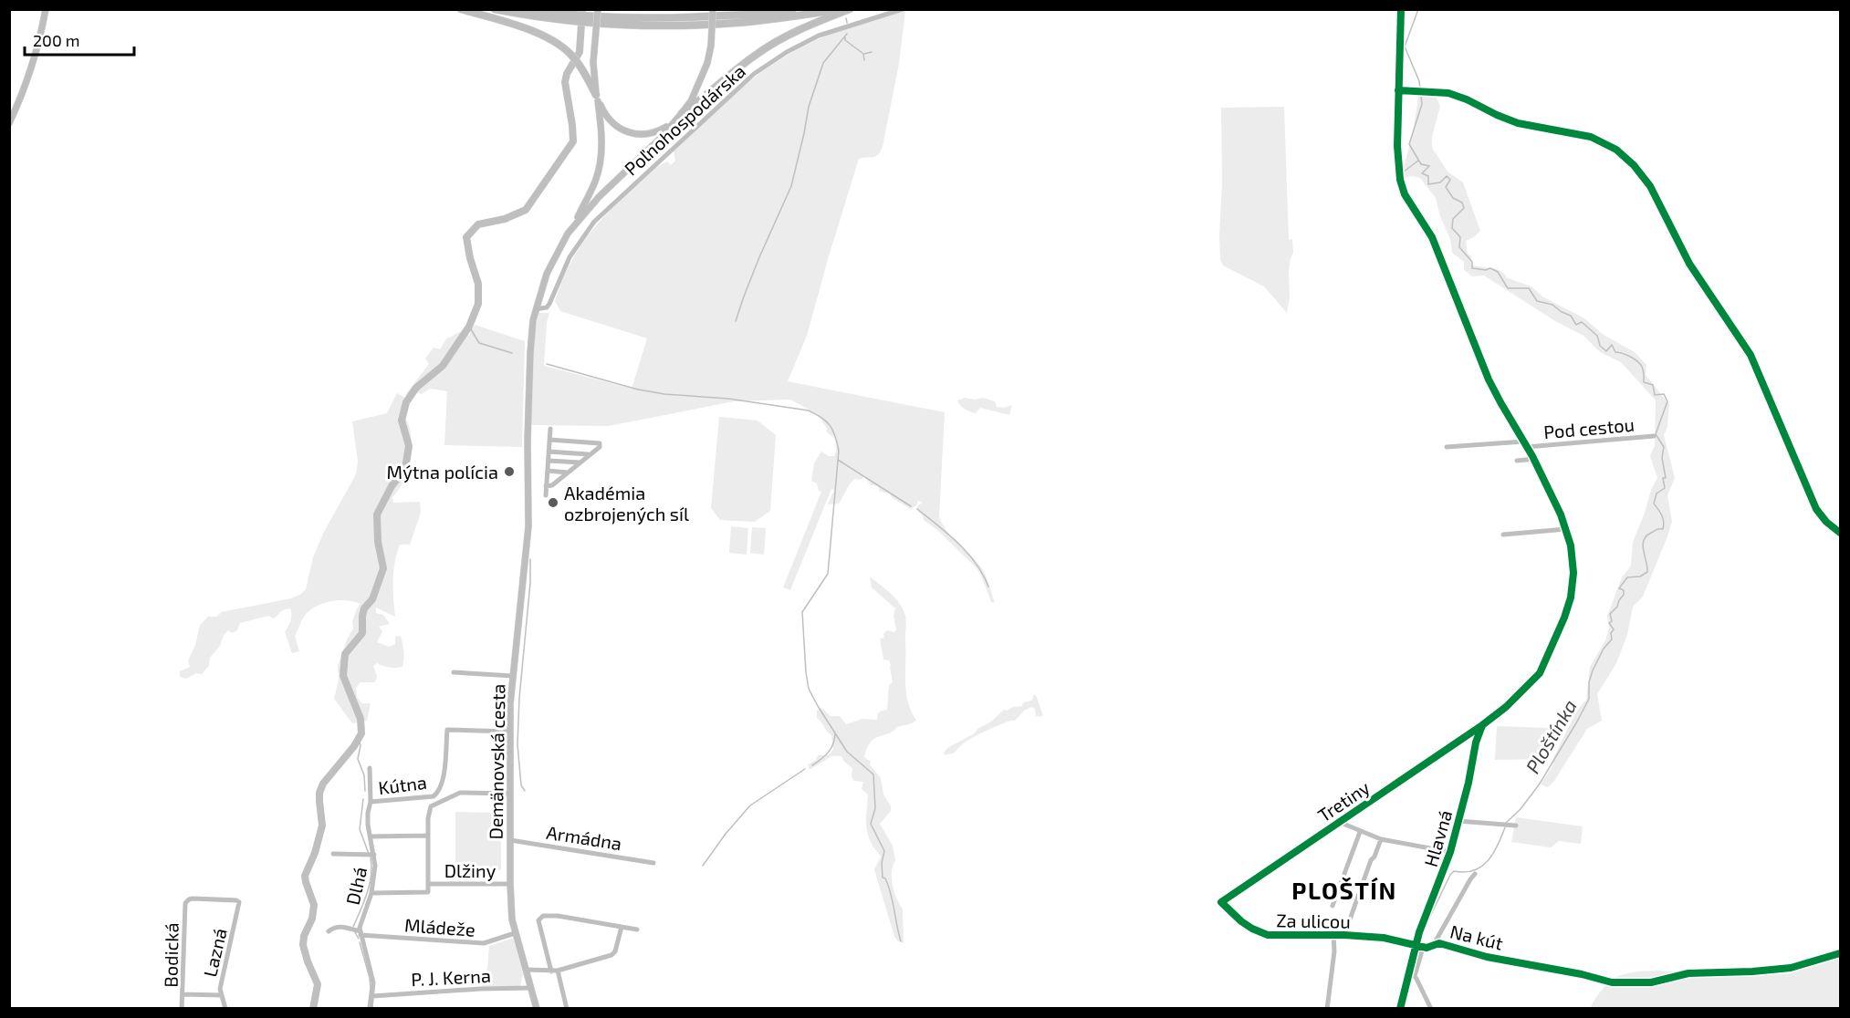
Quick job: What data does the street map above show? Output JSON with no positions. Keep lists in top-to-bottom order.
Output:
{
  "streets": {
    "main road": ["Demänovská cesta"],
    "street": [
      "Poľnohospodárska",
      "Pod cestou",
      "Kútna",
      "Tretiny",
      "Armádna",
      "Hlavná",
      "Dlžiny",
      "Dlhá",
      "Za ulicou",
      "Mládeže",
      "Na kút",
      "Lazná",
      "Bodická",
      "P. J. Kerna"
    ]
  },
  "crossings": [
    ["Poľnohospodárska", "Demänovská cesta"],
    ["Pod cestou", "Tretiny"],
    ["Demänovská cesta", "Kútna"],
    ["Demänovská cesta", "Armádna"],
    ["Demänovská cesta", "Dlžiny"],
    ["Demänovská cesta", "Mládeže"],
    ["Demänovská cesta", "P. J. Kerna"],
    ["Kútna", "Dlhá"],
    ["Tretiny", "Hlavná"],
    ["Tretiny", "Za ulicou"],
    ["Hlavná", "Za ulicou"],
    ["Dlhá", "Mládeže"],
    ["Lazná", "Bodická"]
  ],
  "districts": ["PLOŠTÍN"],
  "water": ["Ploštínka"],
  "places": ["Mýtna polícia", "Akadémia ozbrojených síl"],
  "scale_bar": "200 m"
}
